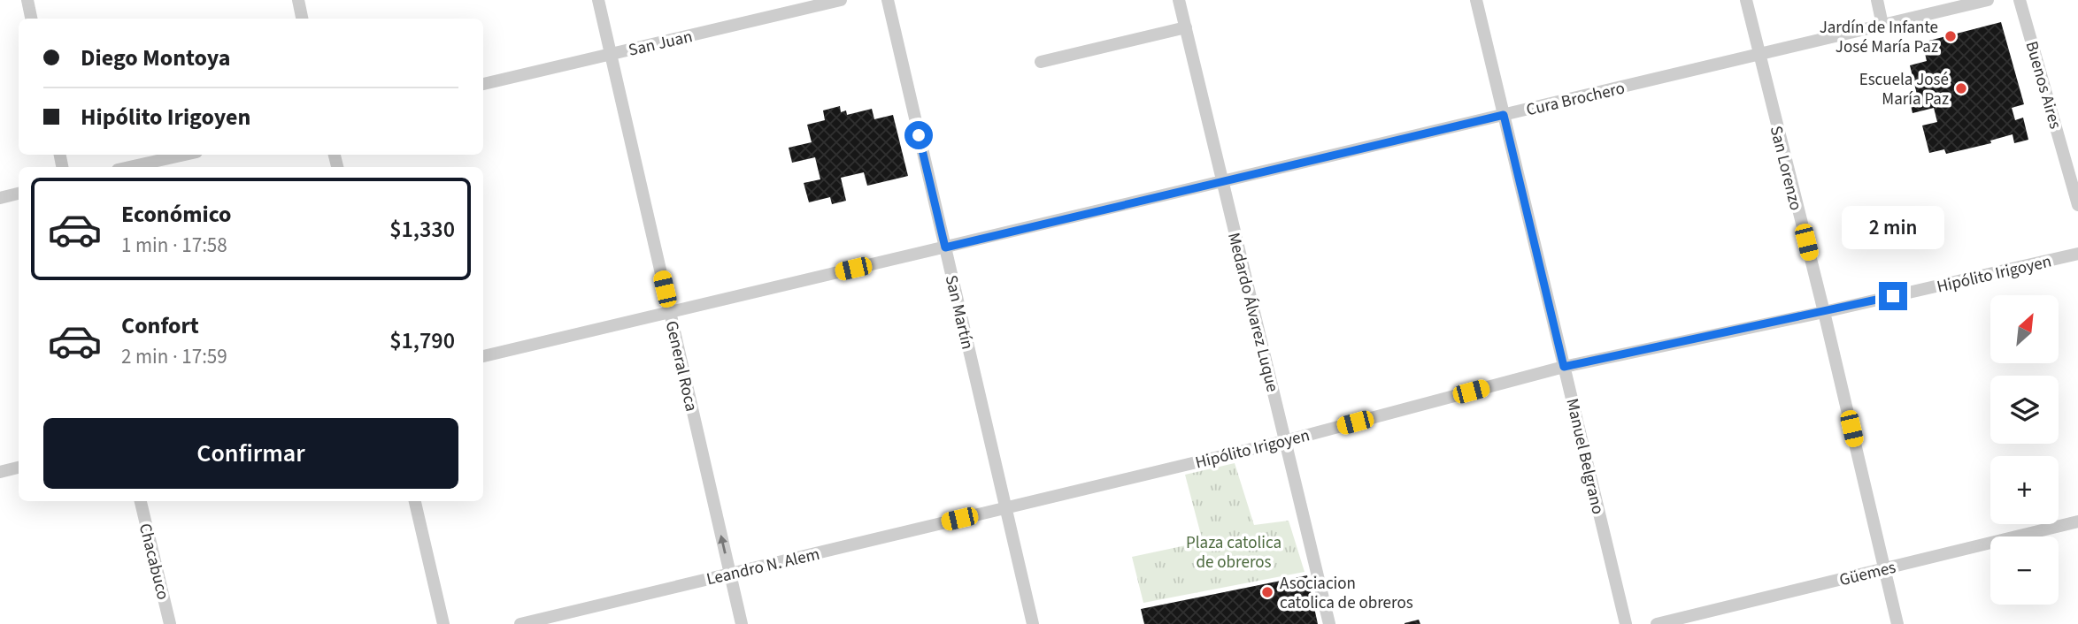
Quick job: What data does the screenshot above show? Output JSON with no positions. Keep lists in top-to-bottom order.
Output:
{
  "streets": {
    "street": [
      "San Juan",
      "Buenos Aires",
      "Cura Brochero",
      "San Lorenzo",
      "Hipólito Irigoyen",
      "San Martín",
      "Medardo Álvarez Luque",
      "General Roca",
      "Manuel Belgrano",
      "Chacabuco",
      "Leandro N. Alem",
      "Güemes"
    ]
  },
  "crossings": [
    ["San Juan", "General Roca"],
    ["Cura Brochero", "San Lorenzo"],
    ["Cura Brochero", "San Martín"],
    ["Cura Brochero", "Medardo Álvarez Luque"],
    ["Cura Brochero", "General Roca"],
    ["Cura Brochero", "Manuel Belgrano"],
    ["San Lorenzo", "Hipólito Irigoyen"],
    ["San Lorenzo", "Güemes"],
    ["Hipólito Irigoyen", "San Martín"],
    ["Hipólito Irigoyen", "Medardo Álvarez Luque"],
    ["Hipólito Irigoyen", "Manuel Belgrano"],
    ["Hipólito Irigoyen", "Leandro N. Alem"],
    ["San Martín", "Leandro N. Alem"],
    ["General Roca", "Leandro N. Alem"]
  ],
  "one_way": ["General Roca"],
  "parks": ["Plaza catolica de obreros"],
  "places": ["Jardín de Infante José María Paz", "Escuela José María Paz", "Asociacion catolica de obreros"],
  "north": "top right",
  "page": {
    "banner": ["Diego Montoya", "Hipólito Irigoyen"],
    "list": [
      {
        "name": "Económico",
        "note": "1 min · 17:58",
        "value": "$1,330"
      },
      {
        "name": "Confort",
        "note": "2 min · 17:59",
        "value": "$1,790"
      }
    ],
    "bubble": "2 min",
    "map_buttons": ["+", "−"],
    "buttons": "Confirmar"
  }
}
